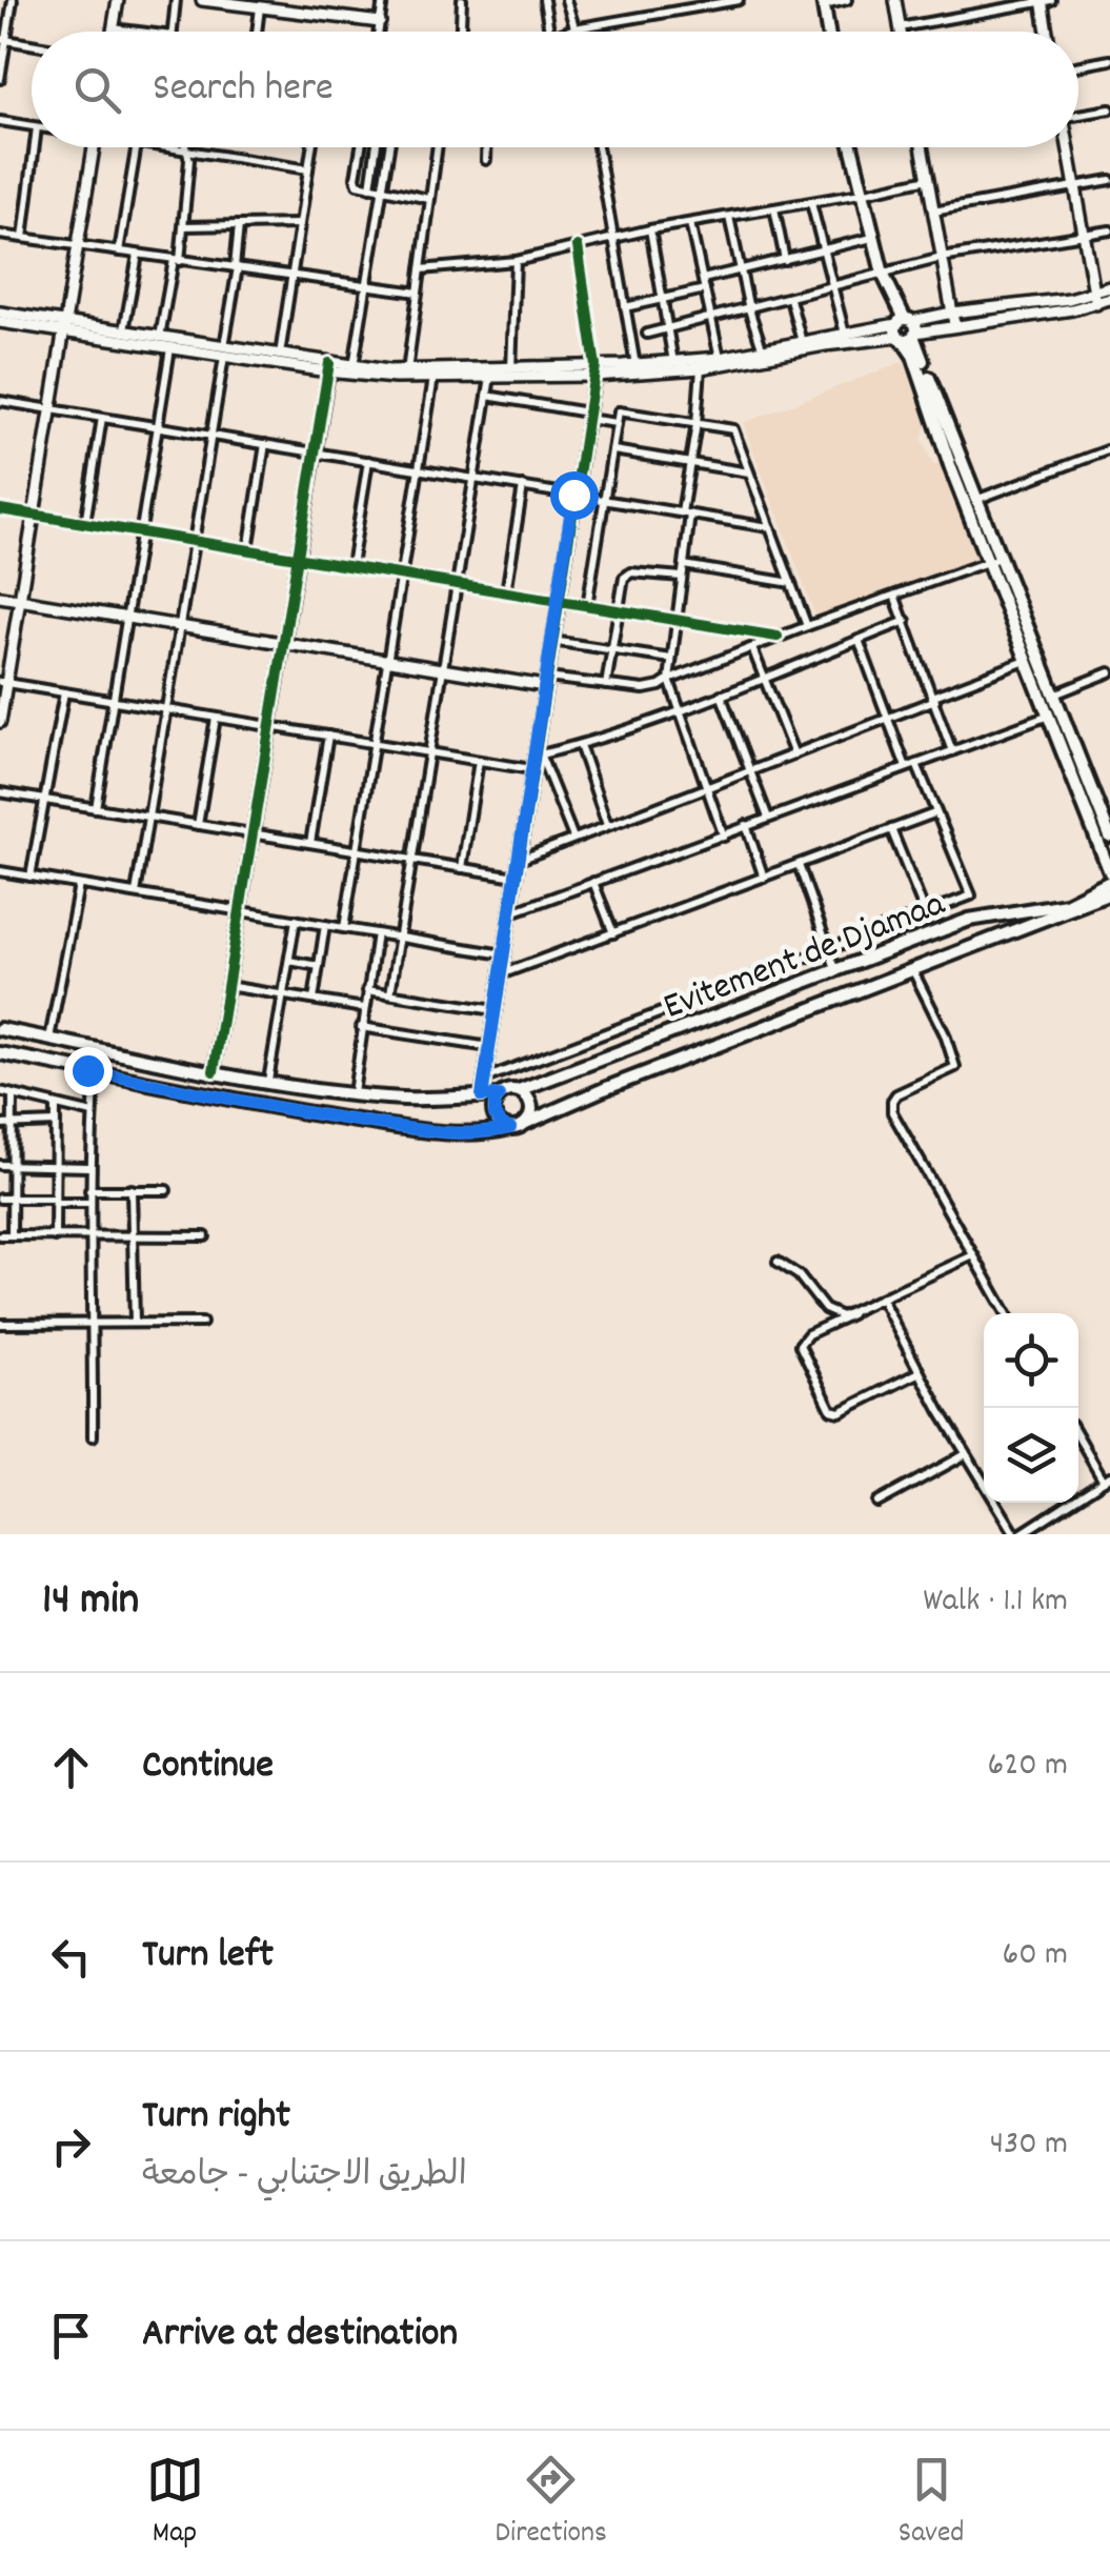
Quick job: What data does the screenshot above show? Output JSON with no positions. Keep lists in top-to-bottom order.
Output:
{
  "streets": {
    "main road": ["Evitement de Djamaa"]
  },
  "page": {
    "search": "Search here",
    "heading": ["14 min", "Walk · 1.1 km"],
    "list": [
      ["Continue", "620 m"],
      ["Turn left", "60 m"],
      ["Turn right", "الطريق الاجتنابي - جامعة", "430 m"],
      "Arrive at destination"
    ],
    "nav": ["Map", "Directions", "Saved"]
  }
}
